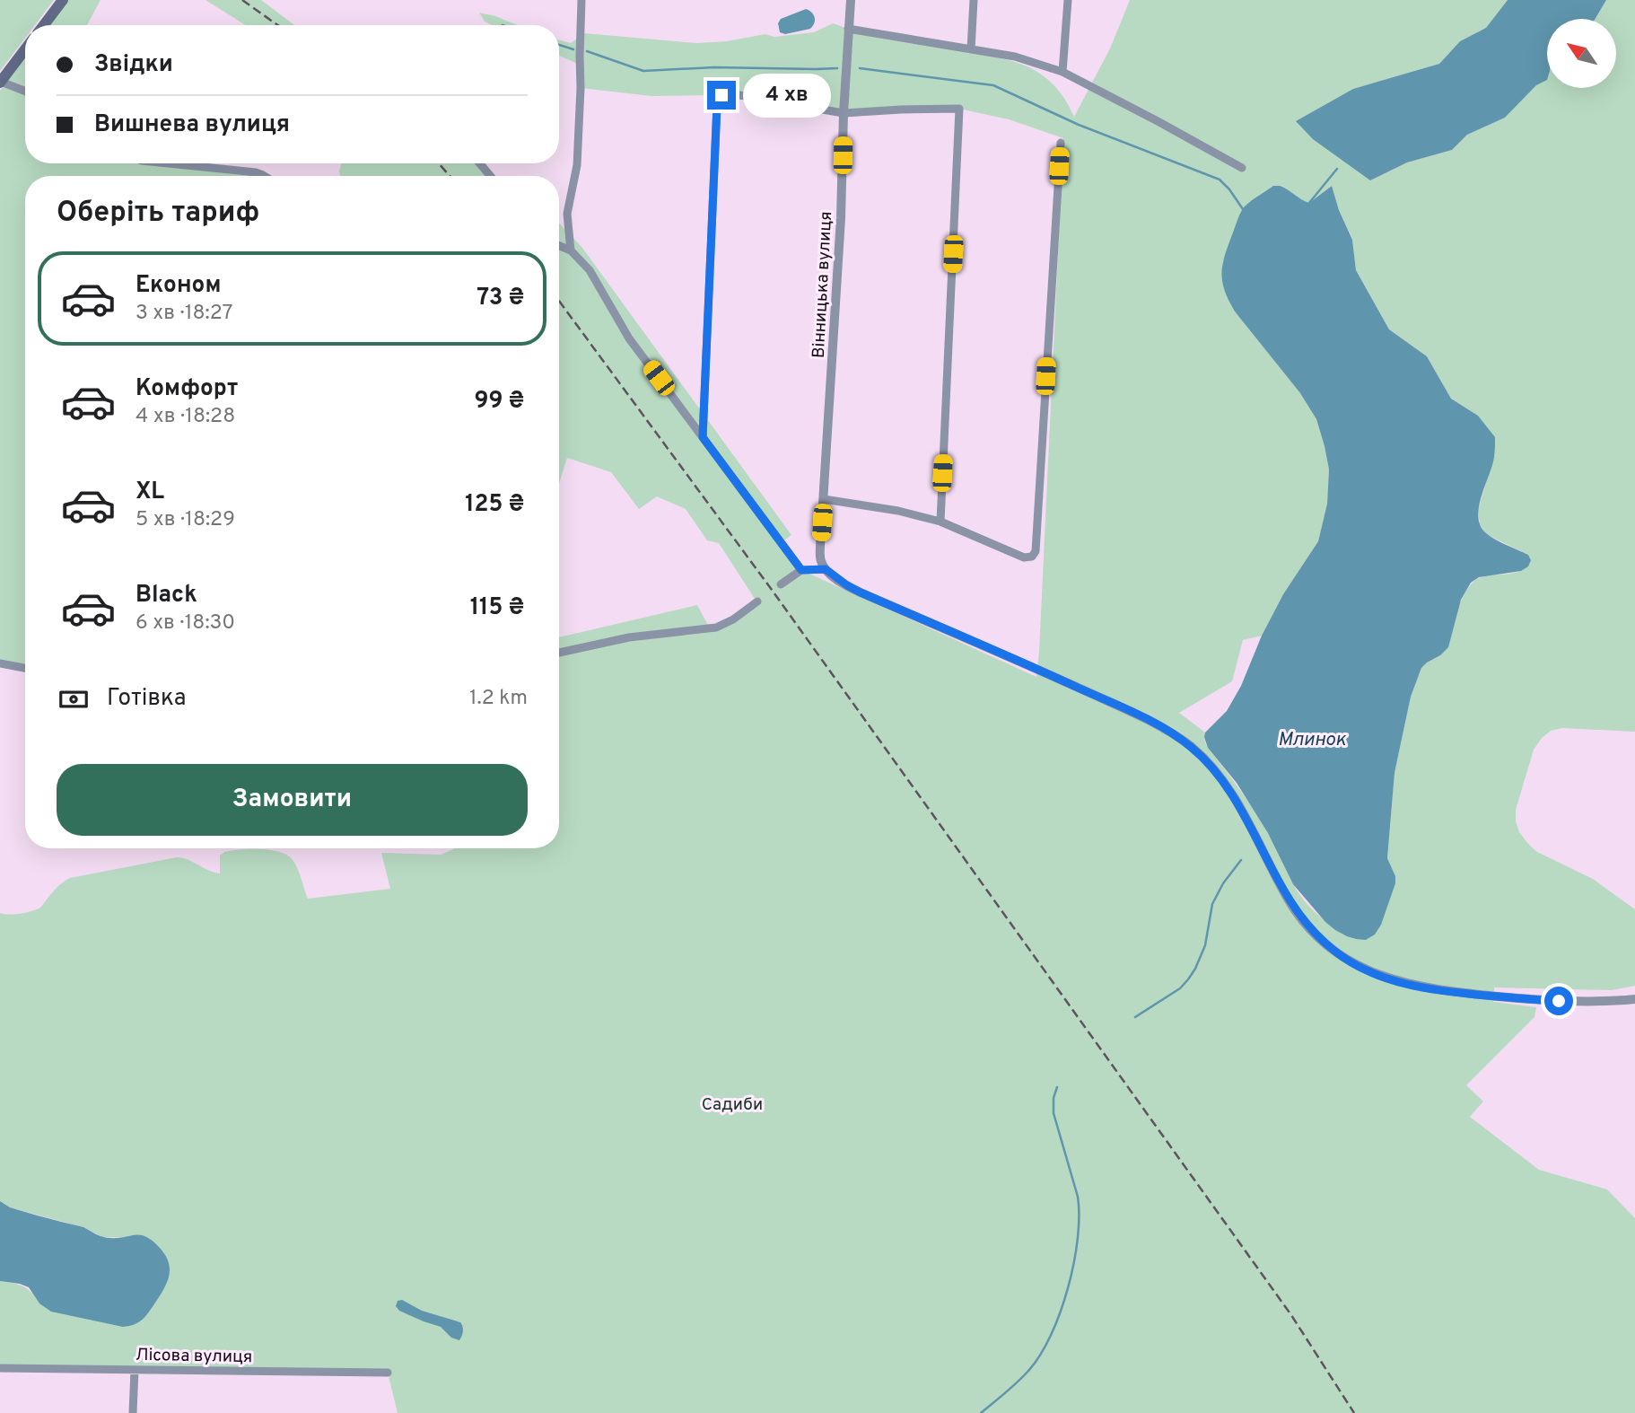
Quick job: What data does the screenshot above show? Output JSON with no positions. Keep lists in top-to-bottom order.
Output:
{
  "streets": {
    "street": ["Вінницька вулиця", "Лісова вулиця"]
  },
  "water": ["Млинок"],
  "parks": ["Садиби"],
  "north": "top left",
  "page": {
    "banner": ["Звідки", "Вишнева вулиця"],
    "bubble": "4 хв",
    "heading": "Оберіть тариф",
    "list": [
      {
        "name": "Економ",
        "note": "3 хв · 18:27",
        "value": "73 ₴"
      },
      {
        "name": "Комфорт",
        "note": "4 хв · 18:28",
        "value": "99 ₴"
      },
      {
        "name": "XL",
        "note": "5 хв · 18:29",
        "value": "125 ₴"
      },
      {
        "name": "Black",
        "note": "6 хв · 18:30",
        "value": "115 ₴"
      }
    ],
    "pay": ["Готівка", "1.2 km"],
    "buttons": "Замовити"
  }
}
